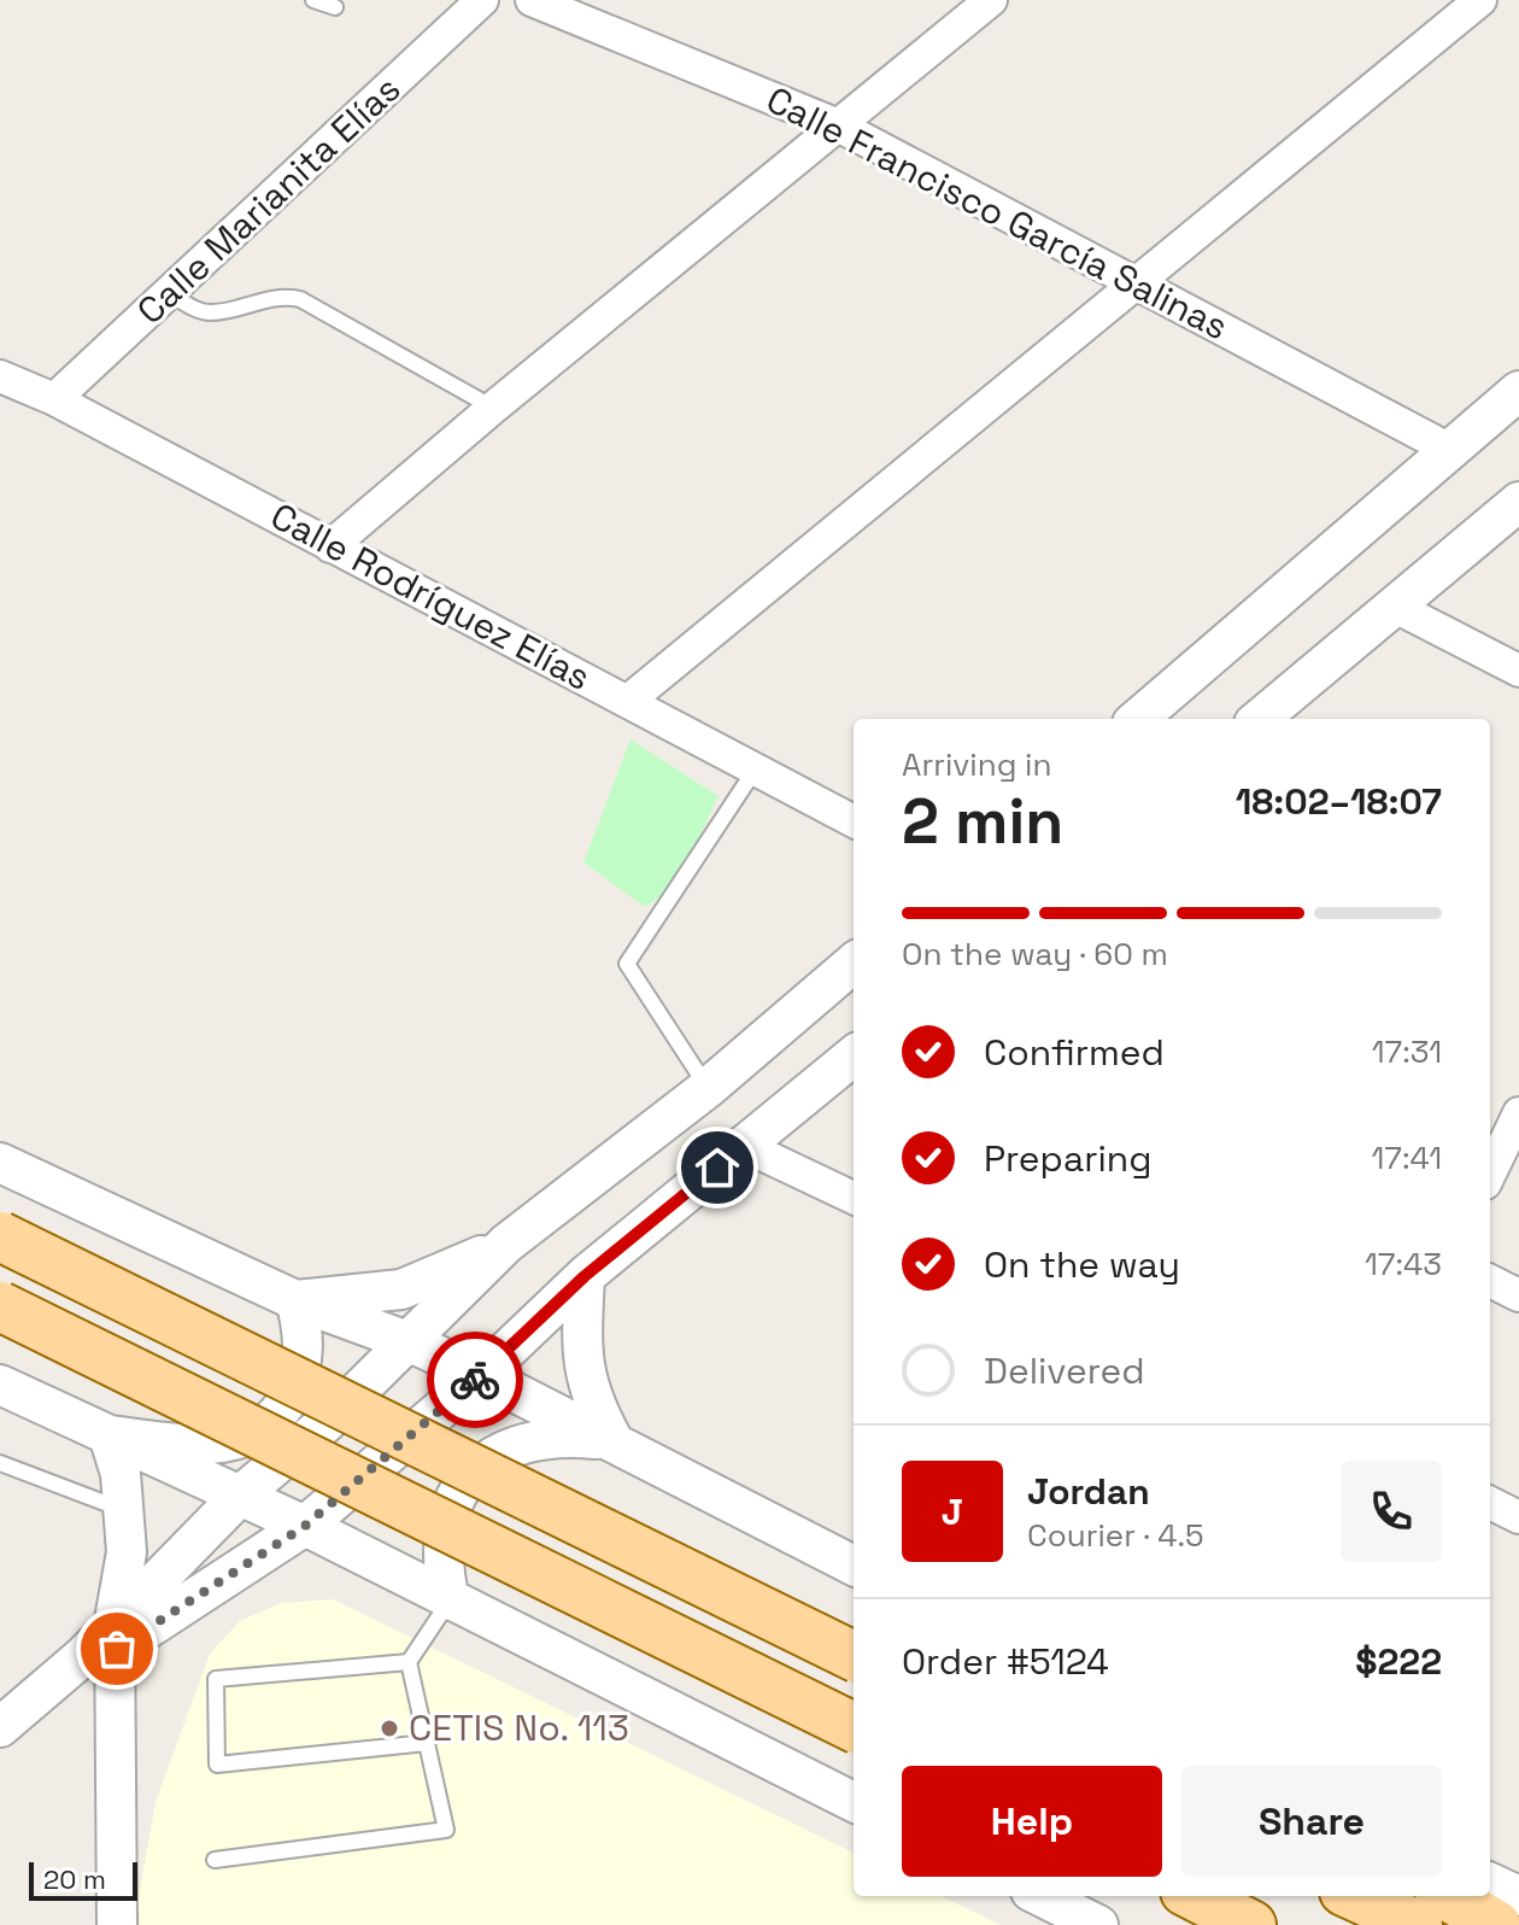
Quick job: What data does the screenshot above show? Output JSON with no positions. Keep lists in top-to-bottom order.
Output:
{
  "streets": {
    "street": ["Calle Marianita Elías", "Calle Francisco García Salinas", "Calle Rodríguez Elías"]
  },
  "crossings": [
    ["Calle Marianita Elías", "Calle Rodríguez Elías"]
  ],
  "places": ["CETIS No. 113"],
  "scale_bar": "20 m",
  "page": {
    "heading": ["2 min", "Arriving in", "18:02–18:07"],
    "panel": [
      "Jordan",
      "Courier · 4.5",
      "Order #5124",
      "$222"
    ],
    "bar": "On the way · 60 m",
    "list": [
      ["Confirmed", "17:31"],
      ["Preparing", "17:41"],
      ["On the way", "17:43"],
      "Delivered"
    ],
    "round": "J",
    "buttons": ["Help", "Share"],
    "scale": "20 m"
  }
}
